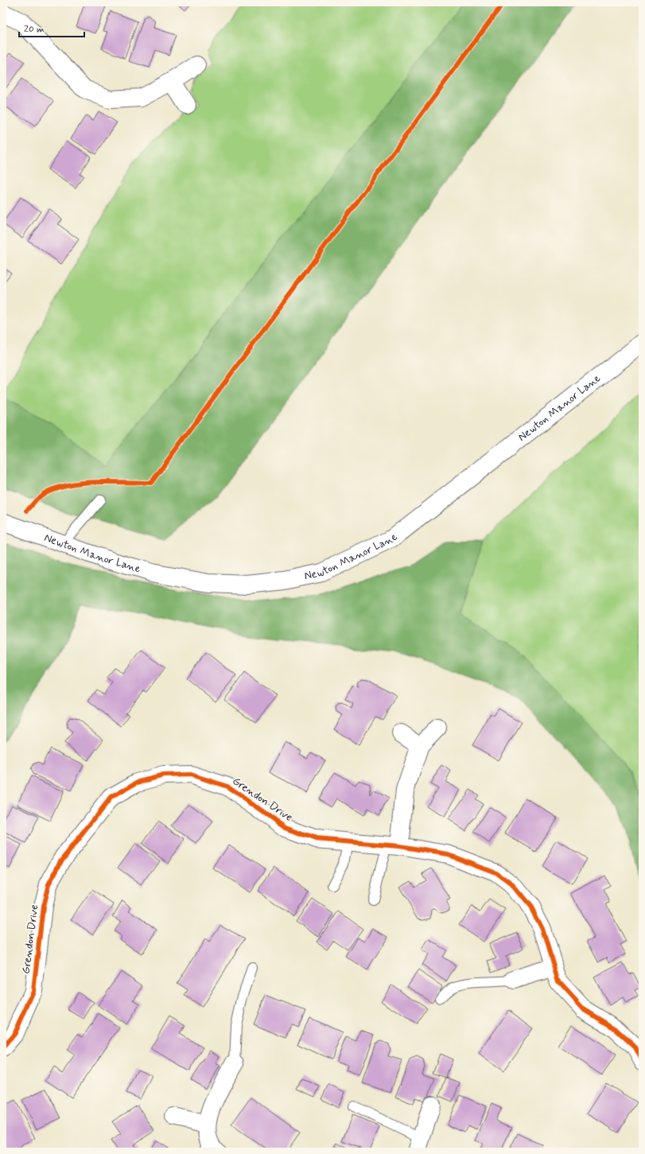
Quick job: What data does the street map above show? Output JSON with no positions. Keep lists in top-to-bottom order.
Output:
{
  "streets": {
    "street": ["Newton Manor Lane", "Grendon Drive"]
  },
  "scale_bar": "20 m"
}
